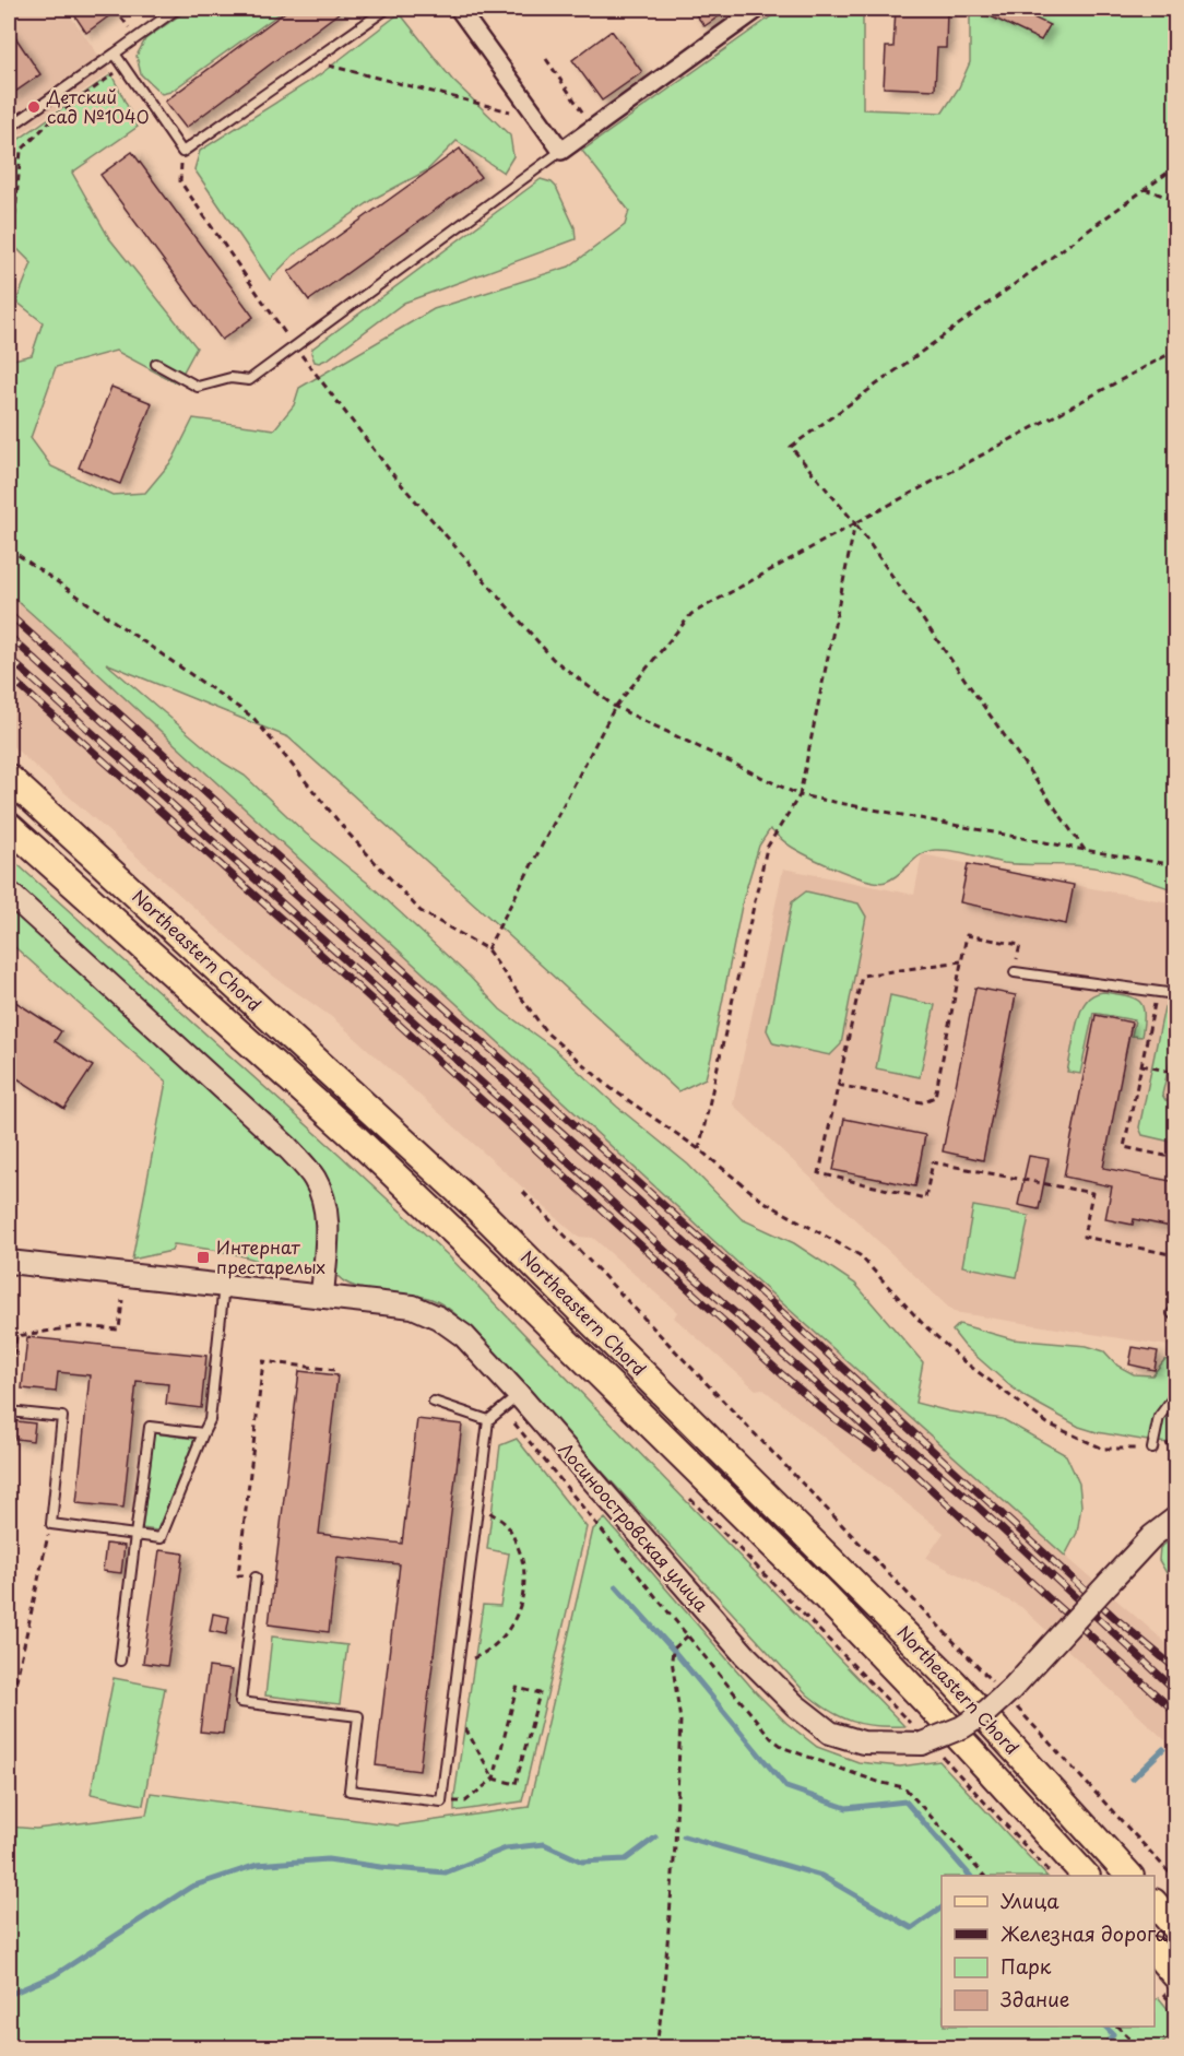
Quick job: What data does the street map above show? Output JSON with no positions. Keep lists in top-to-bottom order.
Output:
{
  "streets": {
    "main road": ["Northeastern Chord"],
    "street": ["Лосиноостровская улица"]
  },
  "places": {
    "other": ["Детский сад №1040"],
    "transit": ["Интернат престарелых"]
  },
  "legend": [
    "Улица",
    "Железная дорога",
    "Парк",
    "Здание"
  ]
}
